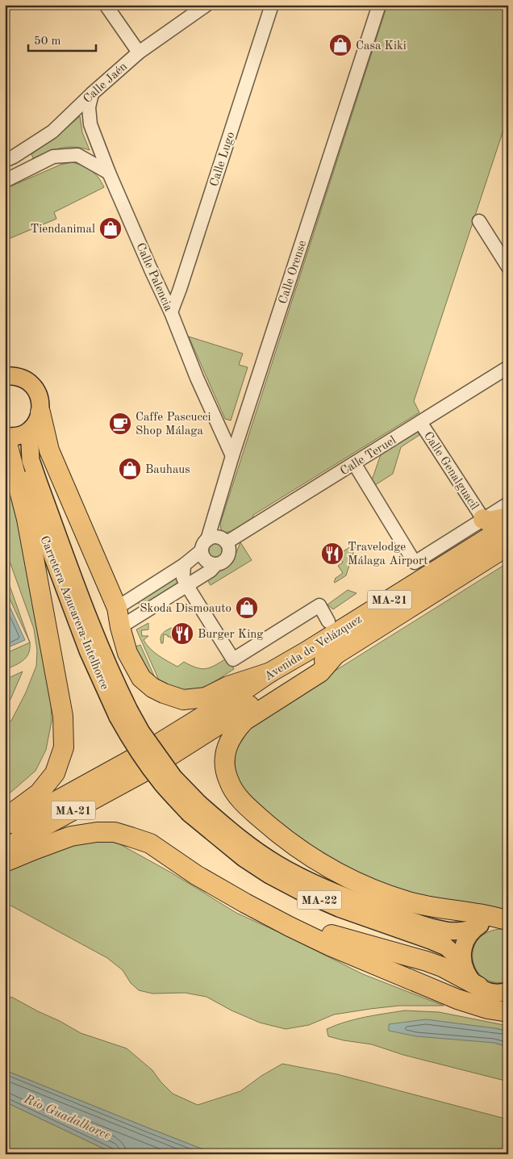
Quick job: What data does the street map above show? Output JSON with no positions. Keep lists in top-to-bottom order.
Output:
{
  "streets": {
    "highway": ["MA-21", "Avenida de Velázquez"],
    "main road": ["Carretera Azucarera-Intelhorce", "MA-22"],
    "street": [
      "Calle Jaén",
      "Calle Lugo",
      "Calle Orense",
      "Calle Palencia",
      "Calle Teruel",
      "Calle Genalguacil"
    ]
  },
  "crossings": [
    ["Calle Jaén", "Calle Palencia"],
    ["Calle Lugo", "Calle Palencia"],
    ["Calle Orense", "Calle Palencia"],
    ["Calle Orense", "Calle Teruel"],
    ["Calle Teruel", "Calle Genalguacil"],
    ["Carretera Azucarera-Intelhorce", "Avenida de Velázquez"],
    ["Carretera Azucarera-Intelhorce", "MA-22"]
  ],
  "water": ["Río Guadalhorce"],
  "places": {
    "shop": [
      "Casa Kiki",
      "Tiendanimal",
      "Bauhaus",
      "Skoda Dismoauto"
    ],
    "cafe": ["Caffe Pascucci Shop Málaga"],
    "restaurant": ["Travelodge Málaga Airport", "Burger King"]
  },
  "scale_bar": "50 m"
}
